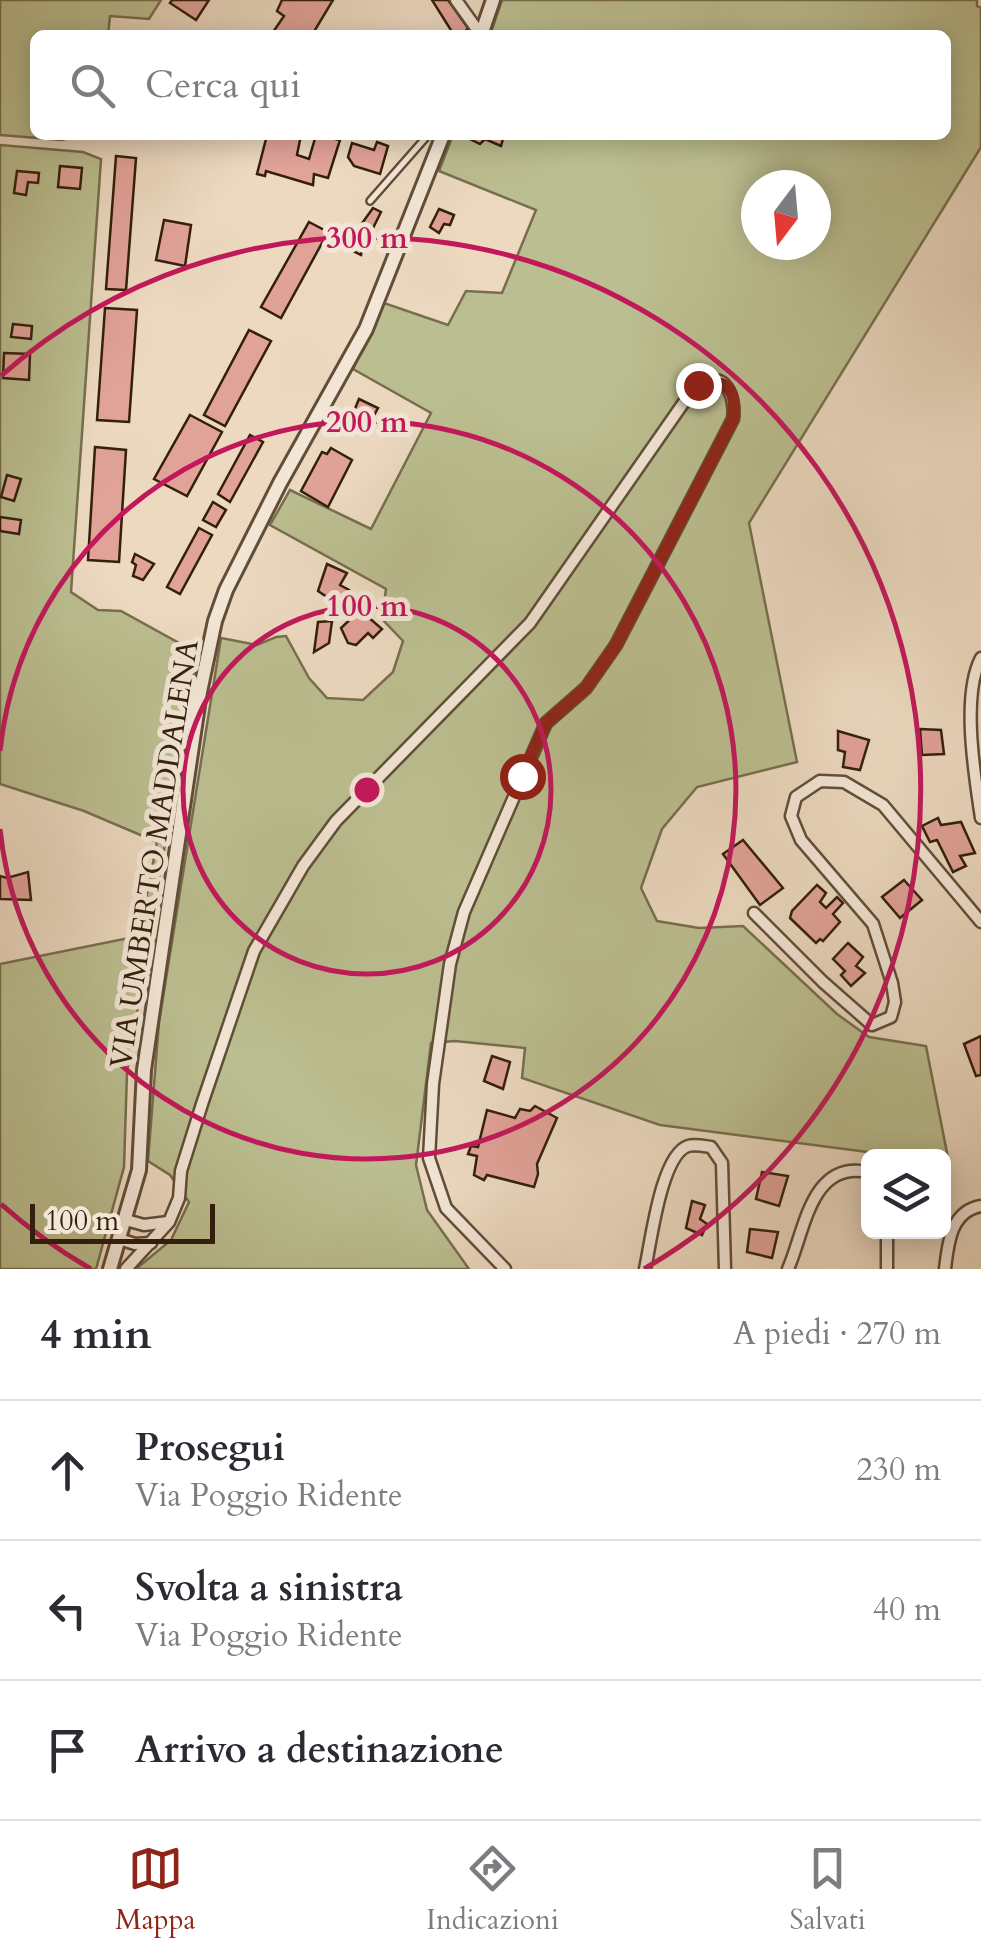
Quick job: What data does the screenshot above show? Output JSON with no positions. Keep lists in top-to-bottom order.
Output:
{
  "streets": {
    "street": ["VIA UMBERTO MADDALENA"]
  },
  "scale_bar": "100 m",
  "north": "bottom",
  "page": {
    "search": "Cerca qui",
    "scale": "100 m",
    "heading": ["4 min", "A piedi · 270 m"],
    "list": [
      ["Prosegui", "Via Poggio Ridente", "230 m"],
      ["Svolta a sinistra", "Via Poggio Ridente", "40 m"],
      "Arrivo a destinazione"
    ],
    "nav": ["Mappa", "Indicazioni", "Salvati"]
  },
  "rings": ["300 m", "200 m", "100 m"]
}
